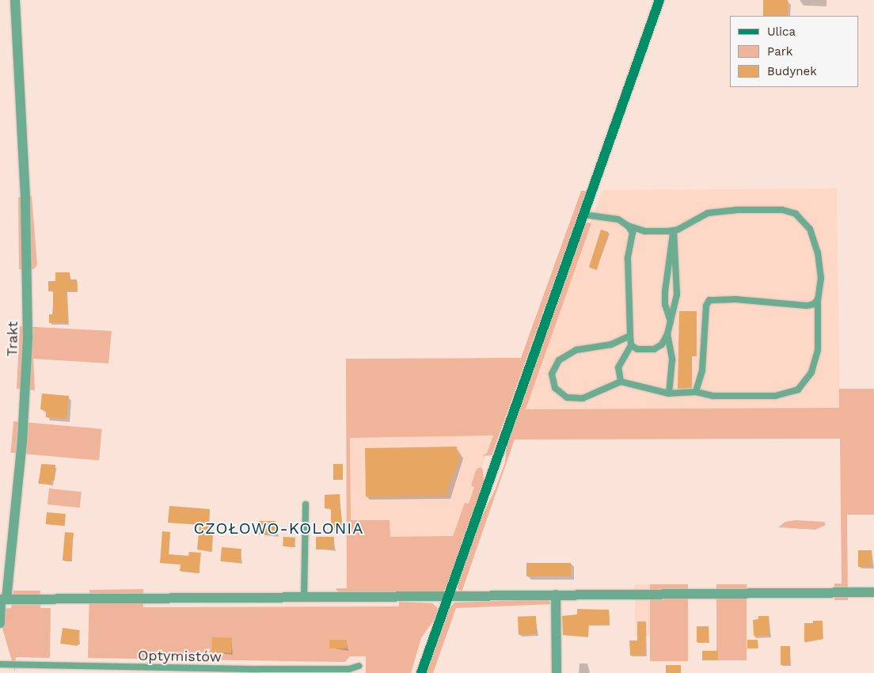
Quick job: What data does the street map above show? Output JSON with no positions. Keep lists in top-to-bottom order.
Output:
{
  "streets": {
    "street": ["Trakt"],
    "lane": ["Optymistów"]
  },
  "districts": ["CZOŁOWO-KOLONIA"],
  "legend": ["Ulica", "Park", "Budynek"]
}
